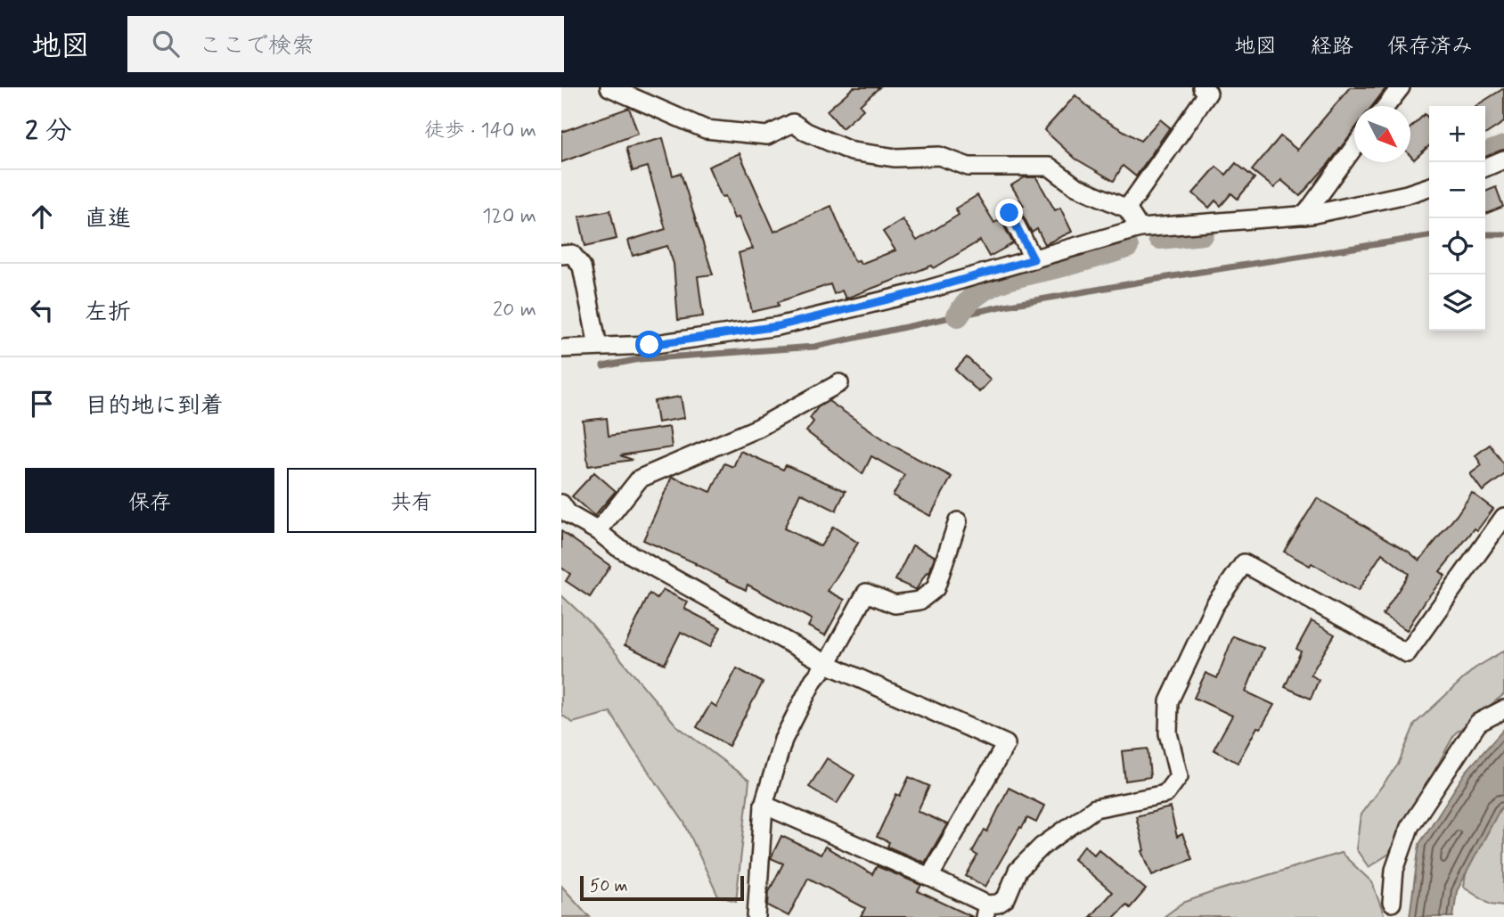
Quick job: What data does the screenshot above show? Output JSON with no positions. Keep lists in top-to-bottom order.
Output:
{
  "scale_bar": "50 m",
  "north": "bottom right",
  "page": {
    "header": "地図",
    "search": "ここで検索",
    "nav": ["地図", "経路", "保存済み"],
    "heading": ["2 分", "徒歩 · 140 m"],
    "map_buttons": ["+", "−"],
    "list": [
      ["直進", "120 m"],
      ["左折", "20 m"],
      "目的地に到着"
    ],
    "buttons": ["保存", "共有"],
    "scale": "50 m"
  }
}
